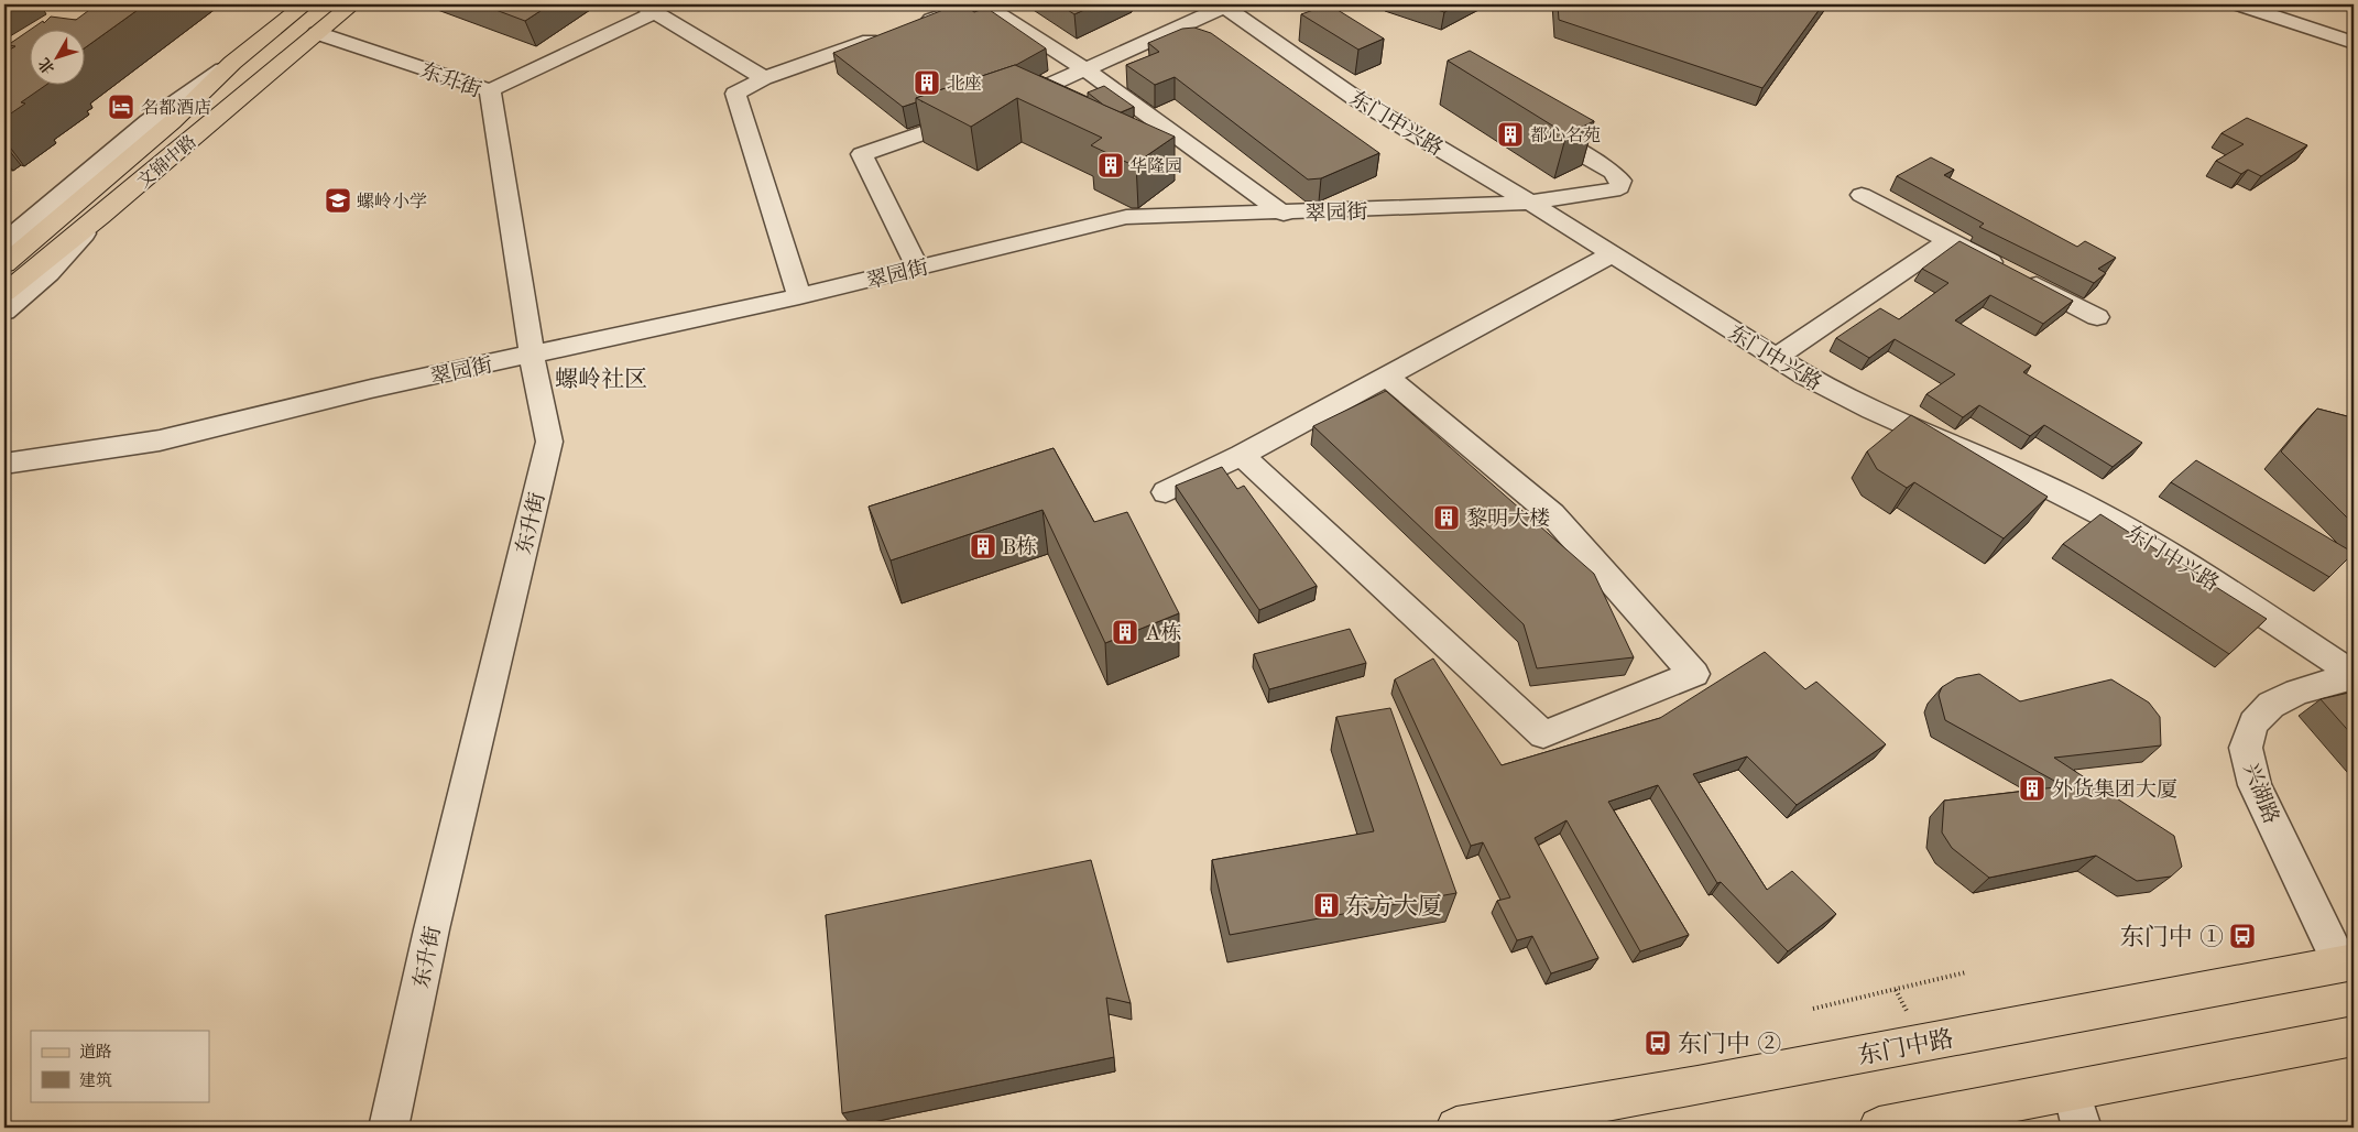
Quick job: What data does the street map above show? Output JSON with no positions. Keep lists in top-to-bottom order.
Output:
{
  "streets": {
    "main road": ["文锦中路", "东门中路"],
    "street": [
      "东升街",
      "东门中兴路",
      "翠园街",
      "兴湖路"
    ]
  },
  "crossings": [
    ["东升街", "文锦中路"],
    ["东升街", "翠园街"],
    ["东门中兴路", "翠园街"],
    ["东门中兴路", "兴湖路"],
    ["兴湖路", "东门中路"]
  ],
  "districts": ["螺岭社区"],
  "places": {
    "building": [
      "北座",
      "都心名苑",
      "华隆园",
      "黎明大楼",
      "B栋",
      "A栋",
      "外货集团大厦",
      "东方大厦"
    ],
    "hotel": ["名都酒店"],
    "school or university": ["螺岭小学"],
    "bus stop": ["东门中 ①", "东门中 ②"]
  },
  "legend": ["道路", "建筑"],
  "north": "bottom left"
}
